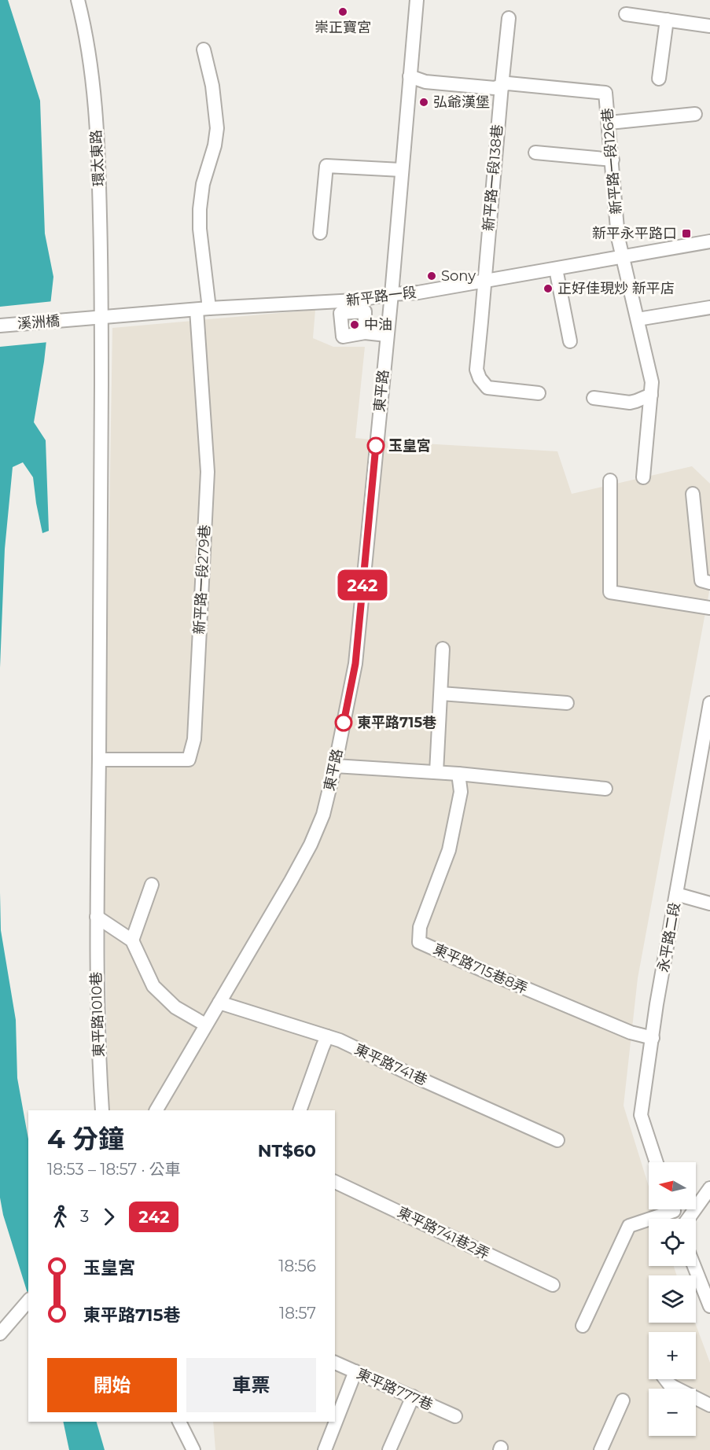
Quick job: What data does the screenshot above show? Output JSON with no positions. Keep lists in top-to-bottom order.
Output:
{
  "streets": {
    "street": [
      "環太東路",
      "新平路一段126巷",
      "新平路一段138巷",
      "新平路一段",
      "溪洲橋",
      "東平路",
      "新平路一段279巷",
      "永平路二段",
      "東平路715巷8弄",
      "東平路1010巷",
      "東平路741巷",
      "東平路741巷2弄",
      "東平路777巷"
    ]
  },
  "crossings": [
    ["環太東路", "新平路一段"],
    ["環太東路", "新平路一段279巷"],
    ["環太東路", "東平路1010巷"],
    ["新平路一段126巷", "新平路一段138巷"],
    ["新平路一段126巷", "新平路一段"],
    ["新平路一段138巷", "新平路一段"],
    ["新平路一段", "溪洲橋"],
    ["新平路一段", "東平路"],
    ["新平路一段", "新平路一段279巷"],
    ["東平路", "東平路741巷"],
    ["新平路一段279巷", "東平路1010巷"],
    ["永平路二段", "東平路715巷8弄"]
  ],
  "places": {
    "other": [
      "崇正寶宮",
      "弘爺漢堡",
      "Sony",
      "正好佳現炒 新平店",
      "中油",
      "玉皇宮",
      "東平路715巷"
    ],
    "transit": ["新平永平路口"]
  },
  "lines": ["bus line 242"],
  "north": "left",
  "page": {
    "on_map": "242",
    "heading": ["4 分鐘", "18:53 – 18:57 · 公車", "NT$60"],
    "map_buttons": ["+", "−"],
    "legs": ["3", "242"],
    "list": [
      {
        "name": "玉皇宮",
        "value": "18:56"
      },
      {
        "name": "東平路715巷",
        "value": "18:57"
      }
    ],
    "buttons": ["開始", "車票"]
  }
}
